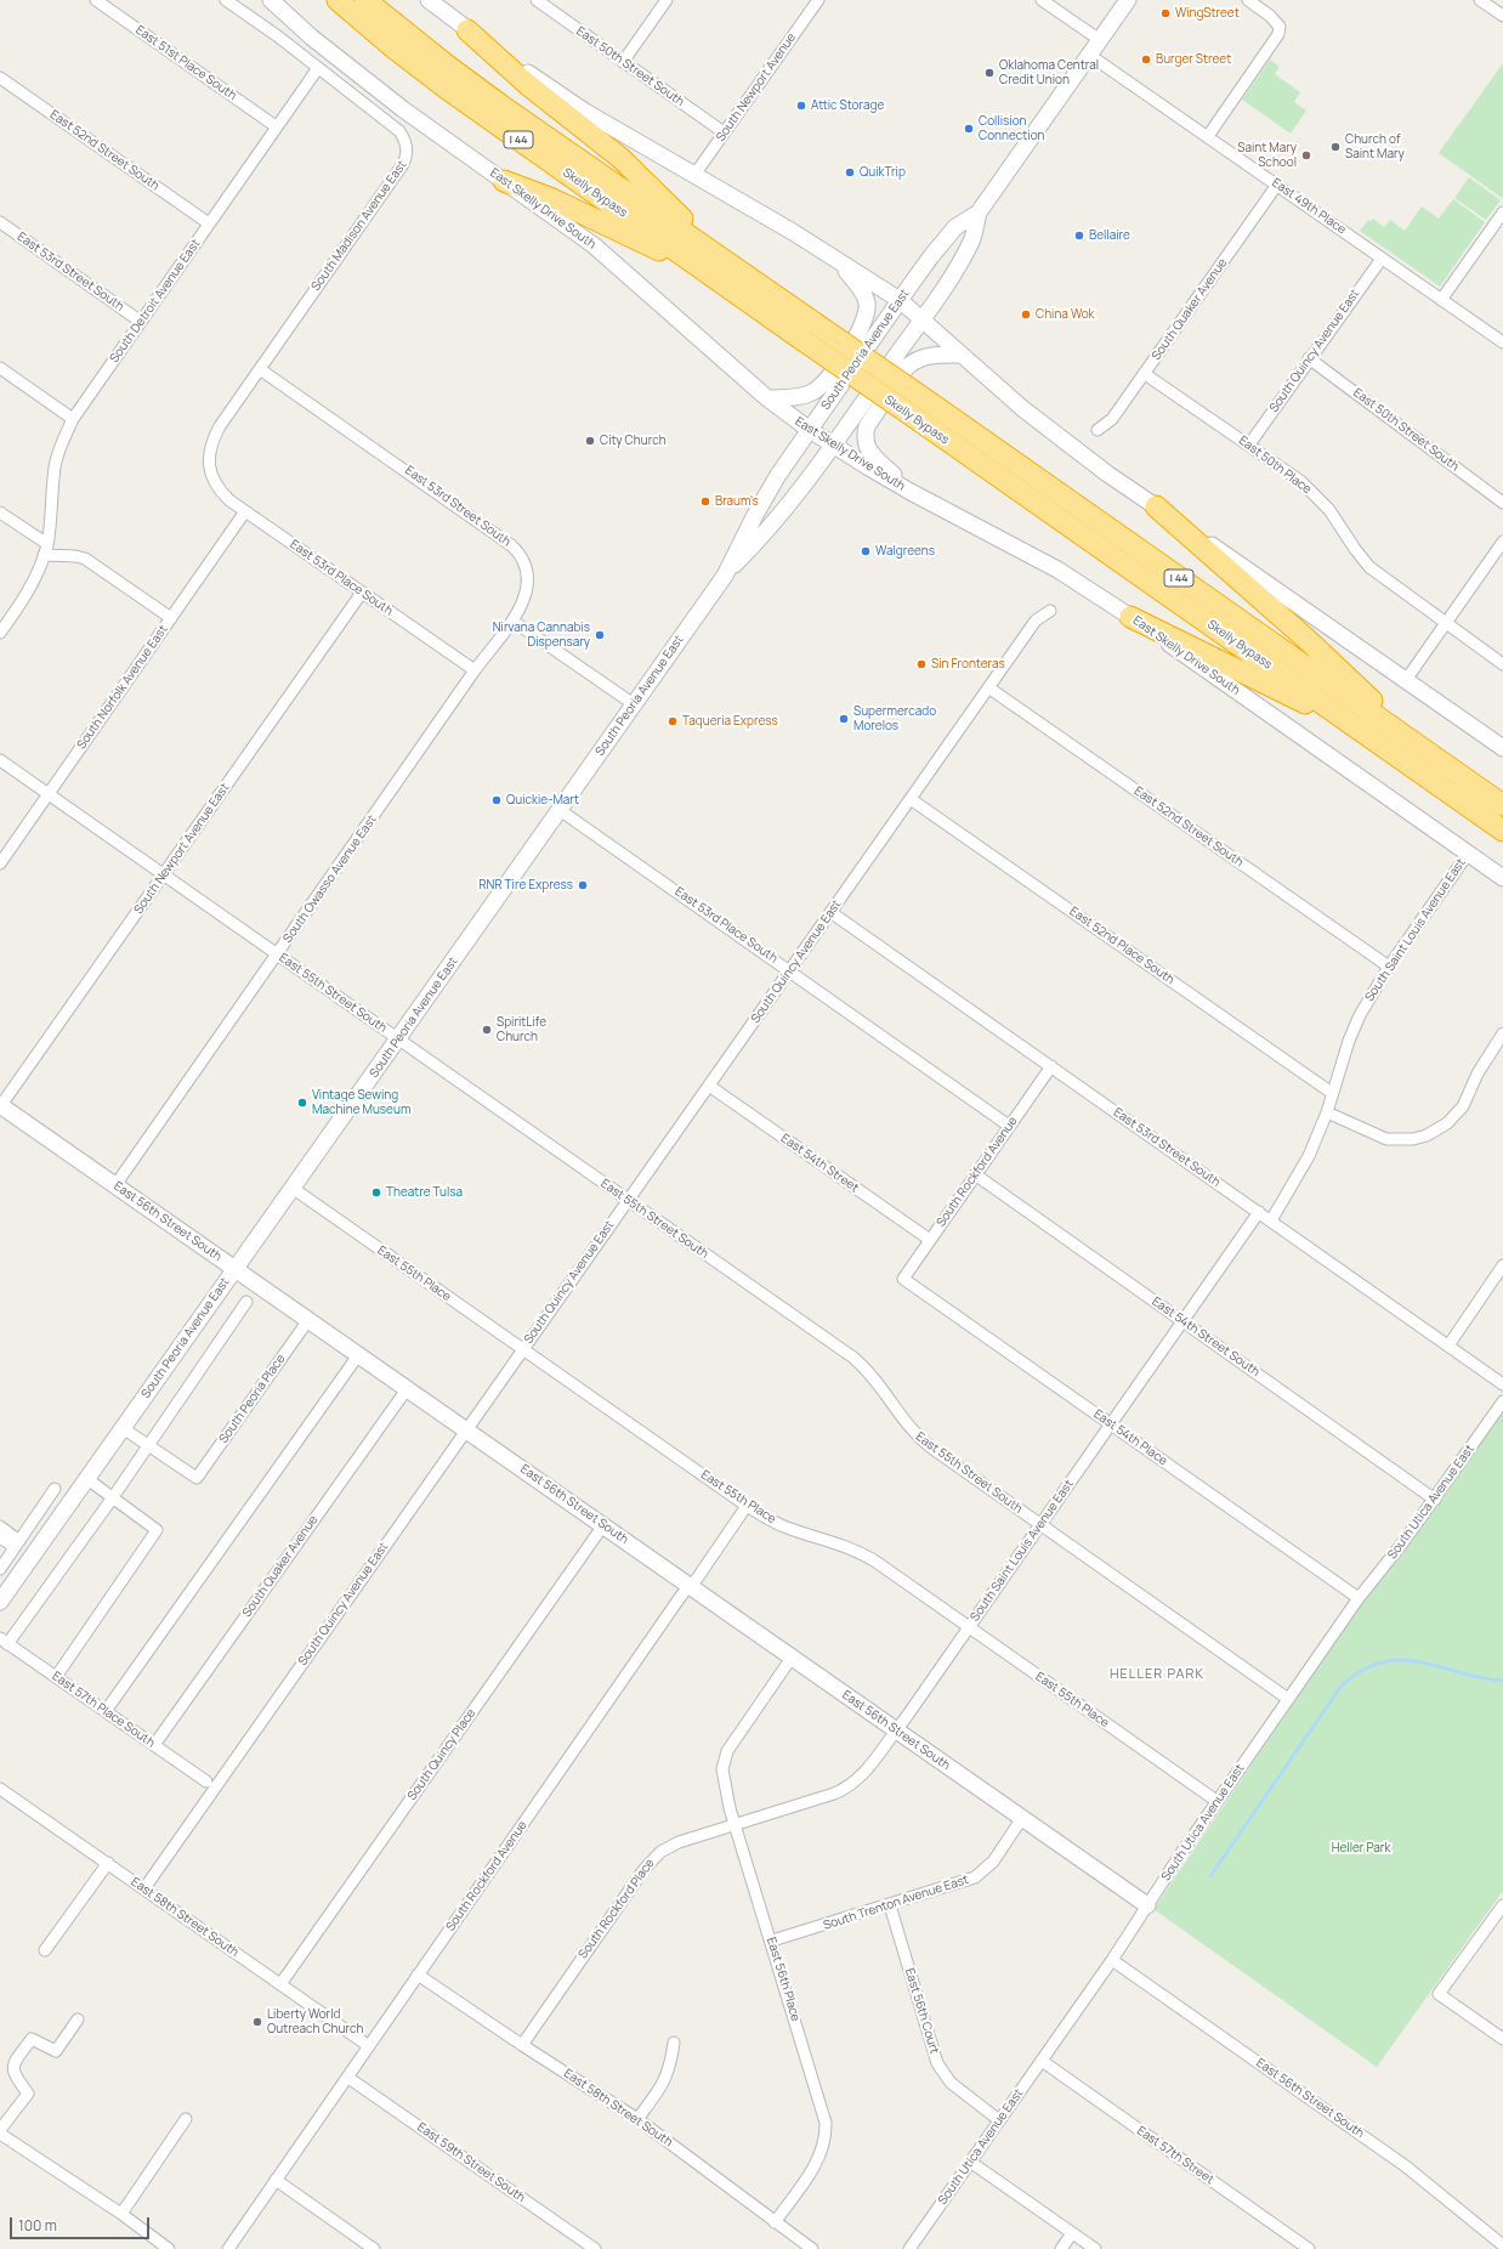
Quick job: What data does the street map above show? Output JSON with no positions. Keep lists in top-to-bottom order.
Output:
{
  "streets": {
    "highway": ["I 44", "Skelly Bypass"],
    "main road": ["East Skelly Drive South", "South Peoria Avenue East", "East 56th Street South"],
    "street": [
      "East 51st Place South",
      "East 50th Street South",
      "South Newport Avenue",
      "East 52nd Street South",
      "East 49th Place",
      "South Madison Avenue East",
      "East 53rd Street South",
      "South Detroit Avenue East",
      "South Quaker Avenue",
      "South Quincy Avenue East",
      "East 50th Place",
      "East 53rd Place South",
      "South Norfolk Avenue East",
      "South Newport Avenue East",
      "South Owasso Avenue East",
      "South Saint Louis Avenue East",
      "East 52nd Place South",
      "East 55th Street South",
      "East 54th Street",
      "South Rockford Avenue",
      "East 55th Place",
      "East 54th Street South",
      "South Peoria Place",
      "East 54th Place",
      "South Utica Avenue East",
      "East 57th Place South",
      "South Quincy Place",
      "South Trenton Avenue East",
      "South Rockford Place",
      "East 58th Street South",
      "East 56th Place",
      "East 56th Court",
      "East 57th Street",
      "East 59th Street South"
    ]
  },
  "crossings": [
    ["East 51st Place South", "South Detroit Avenue East"],
    ["East 50th Street South", "South Newport Avenue"],
    ["East 50th Street South", "South Quincy Avenue East"],
    ["East 52nd Street South", "South Detroit Avenue East"],
    ["East 52nd Street South", "South Quincy Avenue East"],
    ["East 52nd Street South", "South Saint Louis Avenue East"],
    ["East 49th Place", "South Quaker Avenue"],
    ["East 49th Place", "South Peoria Avenue East"],
    ["East 49th Place", "South Quincy Avenue East"],
    ["East Skelly Drive South", "South Peoria Avenue East"],
    ["East Skelly Drive South", "South Saint Louis Avenue East"],
    ["South Madison Avenue East", "East 53rd Street South"],
    ["South Madison Avenue East", "South Detroit Avenue East"],
    ["South Madison Avenue East", "East 53rd Place South"],
    ["East 53rd Street South", "South Detroit Avenue East"],
    ["East 53rd Street South", "South Quincy Avenue East"],
    ["East 53rd Street South", "South Owasso Avenue East"],
    ["East 53rd Street South", "South Saint Louis Avenue East"],
    ["East 53rd Street South", "South Rockford Avenue"],
    ["South Quaker Avenue", "East 50th Place"],
    ["South Quaker Avenue", "East 56th Street South"],
    ["South Quaker Avenue", "East 57th Place South"],
    ["South Peoria Avenue East", "East 53rd Place South"],
    ["South Peoria Avenue East", "East 55th Street South"],
    ["South Peoria Avenue East", "East 56th Street South"],
    ["South Peoria Avenue East", "East 55th Place"],
    ["South Quincy Avenue East", "East 50th Place"],
    ["South Quincy Avenue East", "East 53rd Place South"],
    ["South Quincy Avenue East", "East 52nd Place South"],
    ["South Quincy Avenue East", "East 55th Street South"],
    ["South Quincy Avenue East", "East 54th Street"],
    ["South Quincy Avenue East", "East 56th Street South"],
    ["South Quincy Avenue East", "East 55th Place"],
    ["South Quincy Avenue East", "East 58th Street South"],
    ["East 53rd Place South", "South Norfolk Avenue East"],
    ["East 53rd Place South", "South Newport Avenue East"],
    ["East 53rd Place South", "South Owasso Avenue East"],
    ["East 53rd Place South", "South Rockford Avenue"],
    ["South Norfolk Avenue East", "East 55th Street South"],
    ["South Newport Avenue East", "East 55th Street South"],
    ["South Newport Avenue East", "East 56th Street South"],
    ["South Owasso Avenue East", "East 55th Street South"],
    ["South Owasso Avenue East", "East 56th Street South"],
    ["South Saint Louis Avenue East", "East 52nd Place South"],
    ["South Saint Louis Avenue East", "East 55th Street South"],
    ["South Saint Louis Avenue East", "East 56th Street South"],
    ["South Saint Louis Avenue East", "East 55th Place"],
    ["South Saint Louis Avenue East", "East 54th Street South"],
    ["South Saint Louis Avenue East", "East 54th Place"],
    ["South Saint Louis Avenue East", "South Rockford Place"],
    ["South Saint Louis Avenue East", "East 56th Place"],
    ["East 55th Street South", "South Utica Avenue East"],
    ["East 54th Street", "South Rockford Avenue"],
    ["South Rockford Avenue", "East 56th Street South"],
    ["South Rockford Avenue", "East 55th Place"],
    ["South Rockford Avenue", "East 54th Street South"],
    ["South Rockford Avenue", "East 54th Place"],
    ["South Rockford Avenue", "East 58th Street South"],
    ["South Rockford Avenue", "East 59th Street South"],
    ["East 56th Street South", "South Peoria Place"],
    ["East 56th Street South", "South Utica Avenue East"],
    ["East 56th Street South", "South Quincy Place"],
    ["East 56th Street South", "South Trenton Avenue East"],
    ["East 55th Place", "South Utica Avenue East"],
    ["East 54th Street South", "South Utica Avenue East"],
    ["East 54th Place", "South Utica Avenue East"],
    ["South Utica Avenue East", "East 56th Court"],
    ["South Utica Avenue East", "East 57th Street"],
    ["South Quincy Place", "East 58th Street South"],
    ["South Trenton Avenue East", "East 56th Place"],
    ["South Trenton Avenue East", "East 56th Court"],
    ["South Rockford Place", "East 58th Street South"],
    ["South Rockford Place", "East 56th Place"],
    ["East 58th Street South", "East 56th Place"]
  ],
  "districts": ["HELLER PARK"],
  "parks": ["Heller Park"],
  "places": [
    "WingStreet",
    "Burger Street",
    "Oklahoma Central Credit Union",
    "Attic Storage",
    "Collision Connection",
    "Church of Saint Mary",
    "Saint Mary School",
    "QuikTrip",
    "Bellaire",
    "China Wok",
    "City Church",
    "Braum's",
    "Walgreens",
    "Nirvana Cannabis Dispensary",
    "Sin Fronteras",
    "Supermercado Morelos",
    "Taqueria Express",
    "Quickie-Mart",
    "RNR Tire Express",
    "SpiritLife Church",
    "Vintage Sewing Machine Museum",
    "Theatre Tulsa",
    "Liberty World Outreach Church"
  ],
  "scale_bar": "100 m"
}
